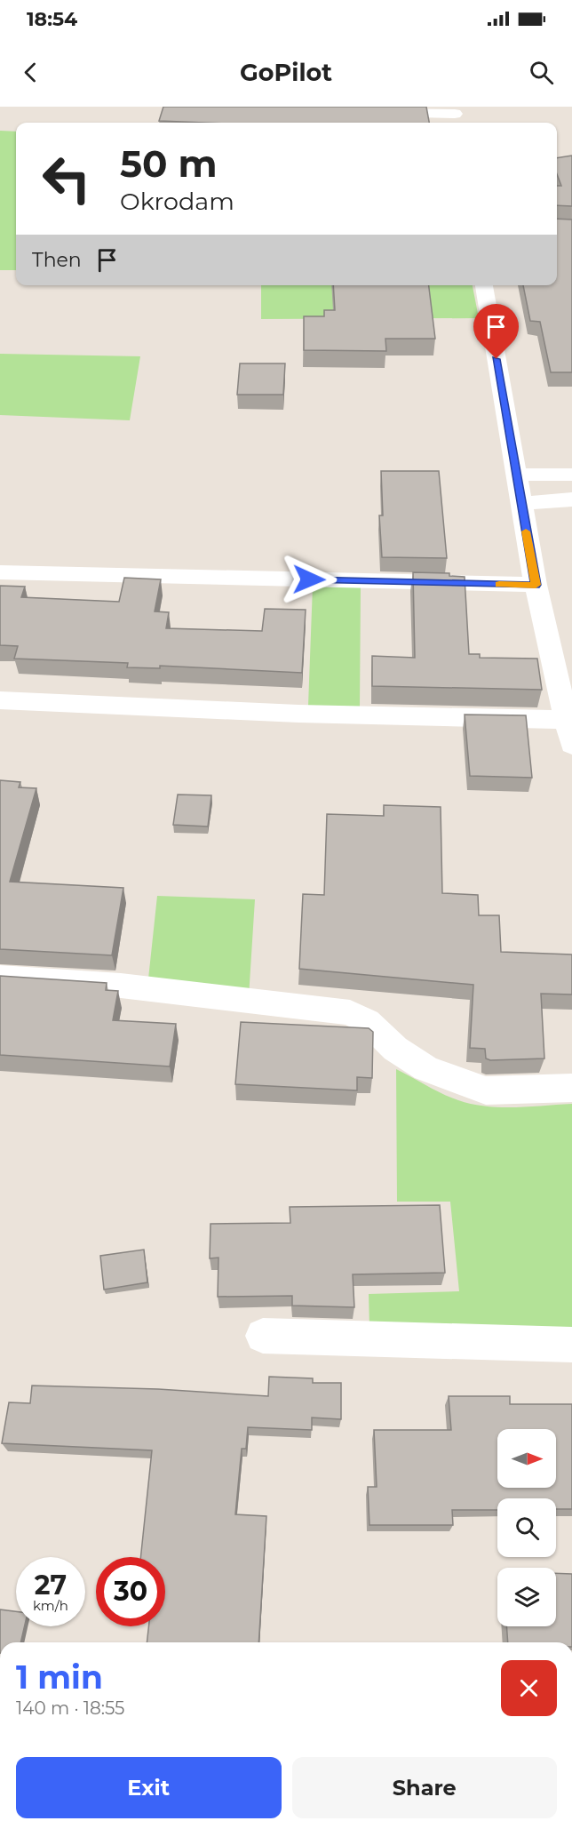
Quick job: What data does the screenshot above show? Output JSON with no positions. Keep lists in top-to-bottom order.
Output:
{
  "north": "right",
  "page": {
    "status": "18:54",
    "header": "GoPilot",
    "turn": ["50 m", "Okrodam"],
    "then": "Then",
    "speed": "27 km/h",
    "limit": "30",
    "heading": ["1 min", "140 m · 18:55"],
    "buttons": ["Exit", "Share"]
  }
}
